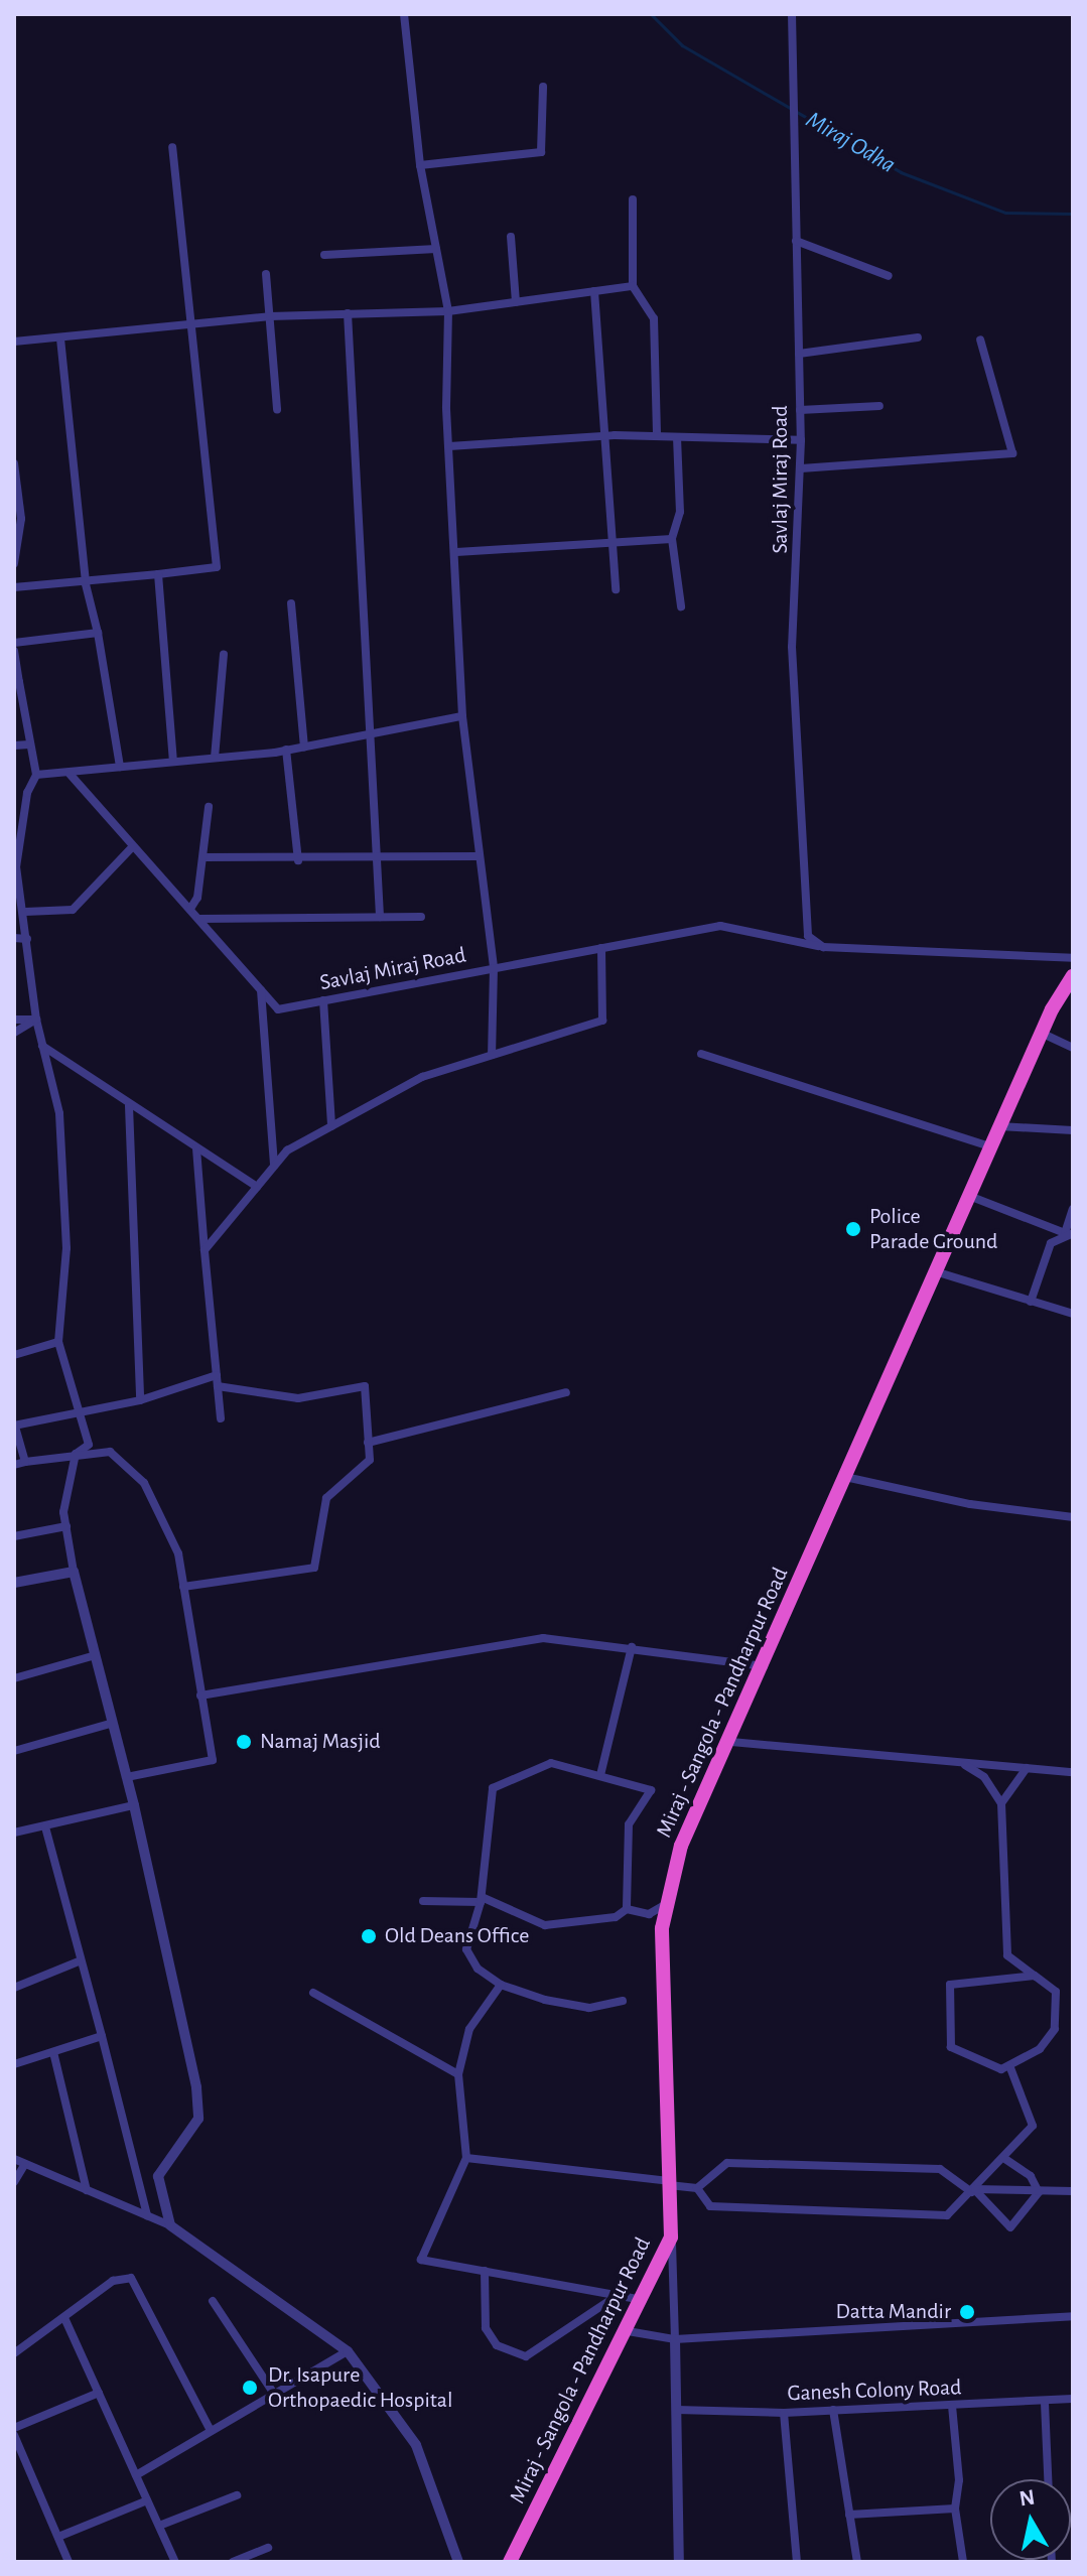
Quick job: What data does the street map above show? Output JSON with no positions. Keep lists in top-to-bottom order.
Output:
{
  "streets": {
    "highway": ["Miraj - Sangola - Pandharpur Road"],
    "street": ["Savlaj Miraj Road", "Ganesh Colony Road"]
  },
  "water": ["Miraj Odha"],
  "places": [
    "Police Parade Ground",
    "Namaj Masjid",
    "Old Deans Office",
    "Datta Mandir",
    "Dr. Isapure Orthopaedic Hospital"
  ],
  "north": "top"
}
